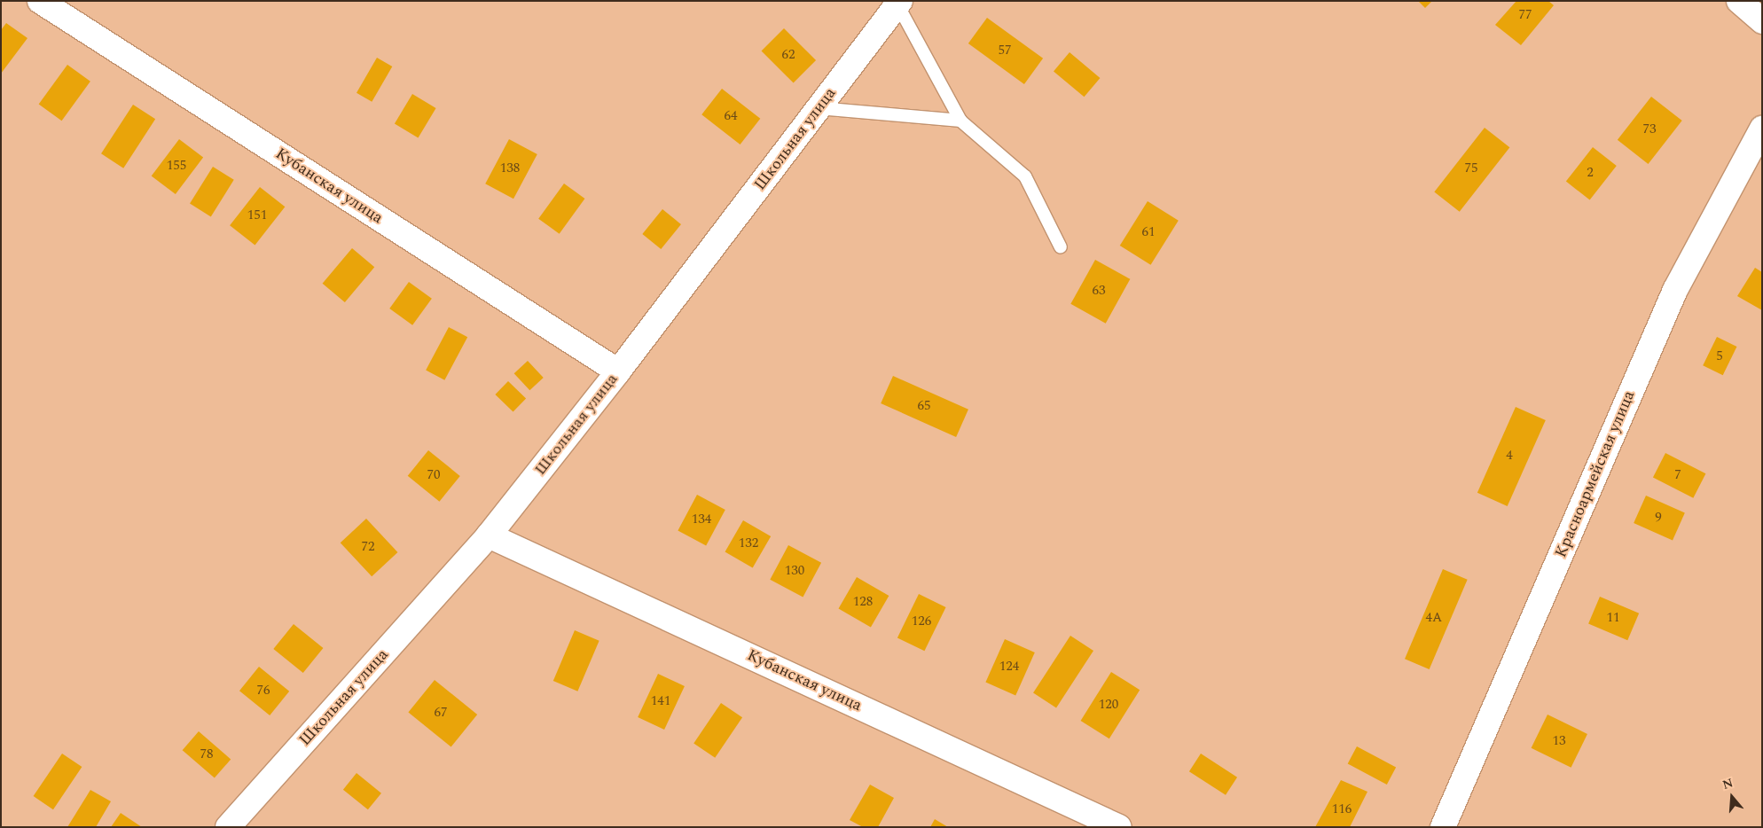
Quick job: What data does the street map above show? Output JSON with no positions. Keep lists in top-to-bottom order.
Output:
{
  "streets": {
    "street": ["Школьная улица", "Кубанская улица", "Красноармейская улица"]
  },
  "crossings": [
    ["Школьная улица", "Кубанская улица"]
  ],
  "house_numbers": [
    "77",
    "57",
    "62",
    "64",
    "73",
    "155",
    "138",
    "75",
    "2",
    "151",
    "61",
    "63",
    "5",
    "65",
    "4",
    "70",
    "7",
    "9",
    "134",
    "132",
    "72",
    "130",
    "128",
    "4А",
    "11",
    "126",
    "124",
    "76",
    "141",
    "120",
    "67",
    "13",
    "78",
    "116"
  ],
  "north": "top"
}
